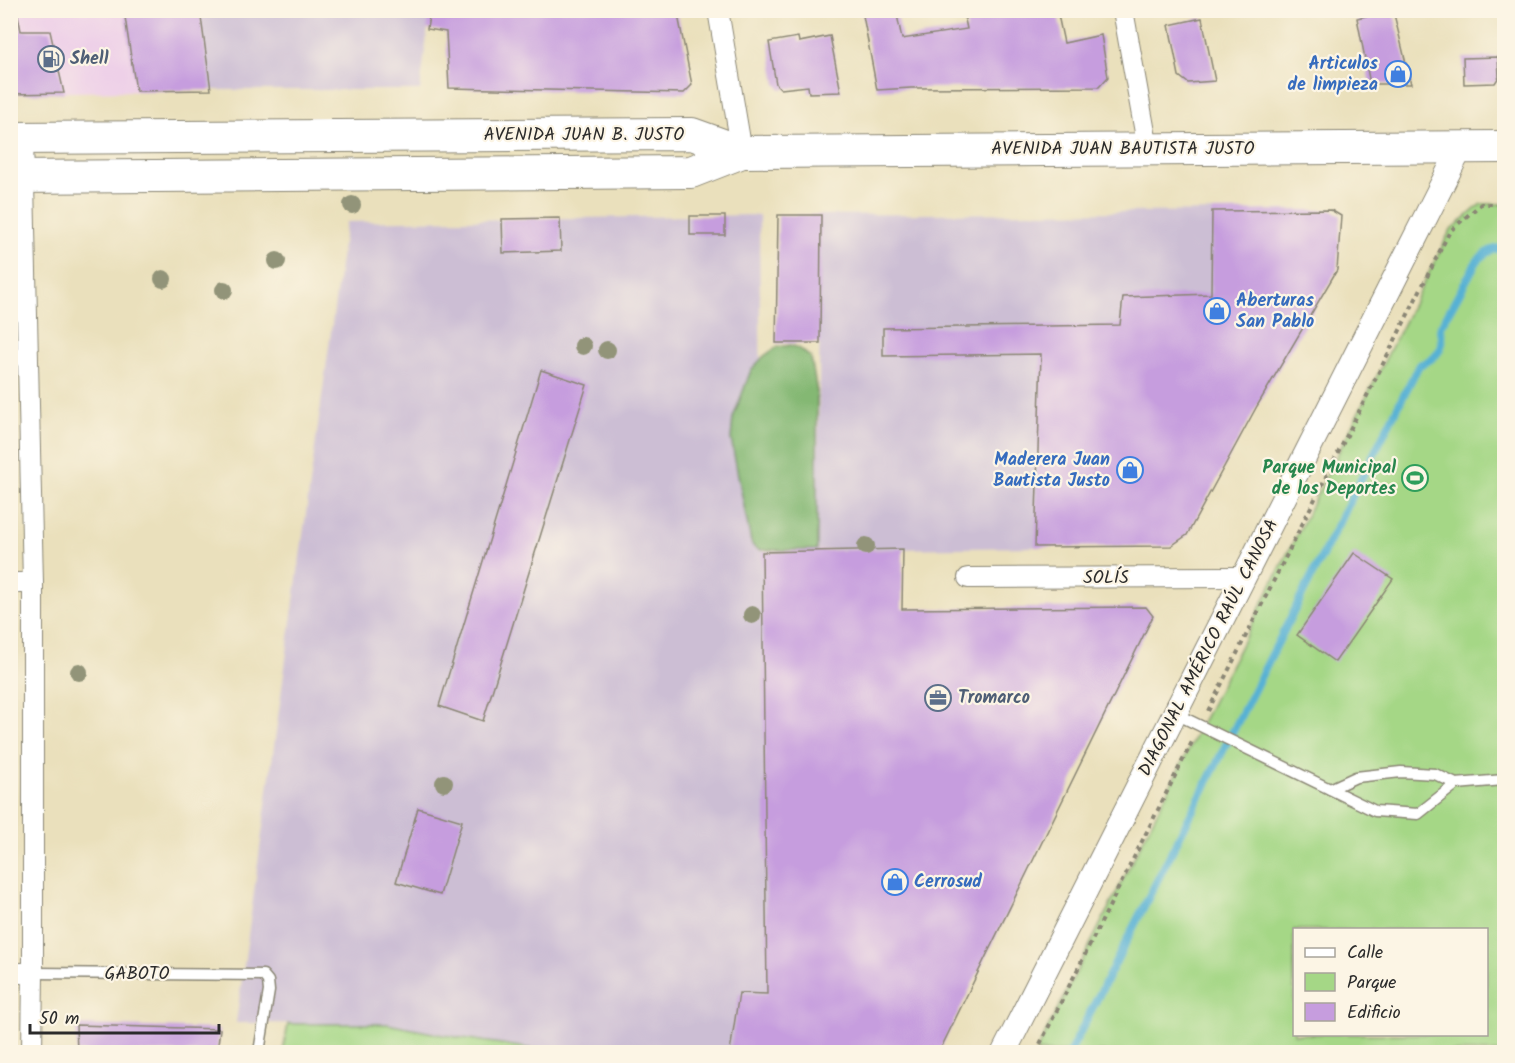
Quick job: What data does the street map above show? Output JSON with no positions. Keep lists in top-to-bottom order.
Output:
{
  "streets": {
    "main road": ["AVENIDA JUAN B. JUSTO", "AVENIDA JUAN BAUTISTA JUSTO"],
    "street": ["SOLÍS", "DIAGONAL AMÉRICO RAÚL CANOSA", "GABOTO"]
  },
  "crossings": [
    ["AVENIDA JUAN B. JUSTO", "AVENIDA JUAN BAUTISTA JUSTO"],
    ["AVENIDA JUAN BAUTISTA JUSTO", "DIAGONAL AMÉRICO RAÚL CANOSA"],
    ["SOLÍS", "DIAGONAL AMÉRICO RAÚL CANOSA"]
  ],
  "places": {
    "fuel station": ["Shell"],
    "shop": [
      "Articulos de limpieza",
      "Aberturas San Pablo",
      "Maderera Juan Bautista Justo",
      "Cerrosud"
    ],
    "sports": ["Parque Municipal de los Deportes"],
    "office": ["Tromarco"]
  },
  "legend": ["Calle", "Parque", "Edificio"],
  "scale_bar": "50 m"
}
